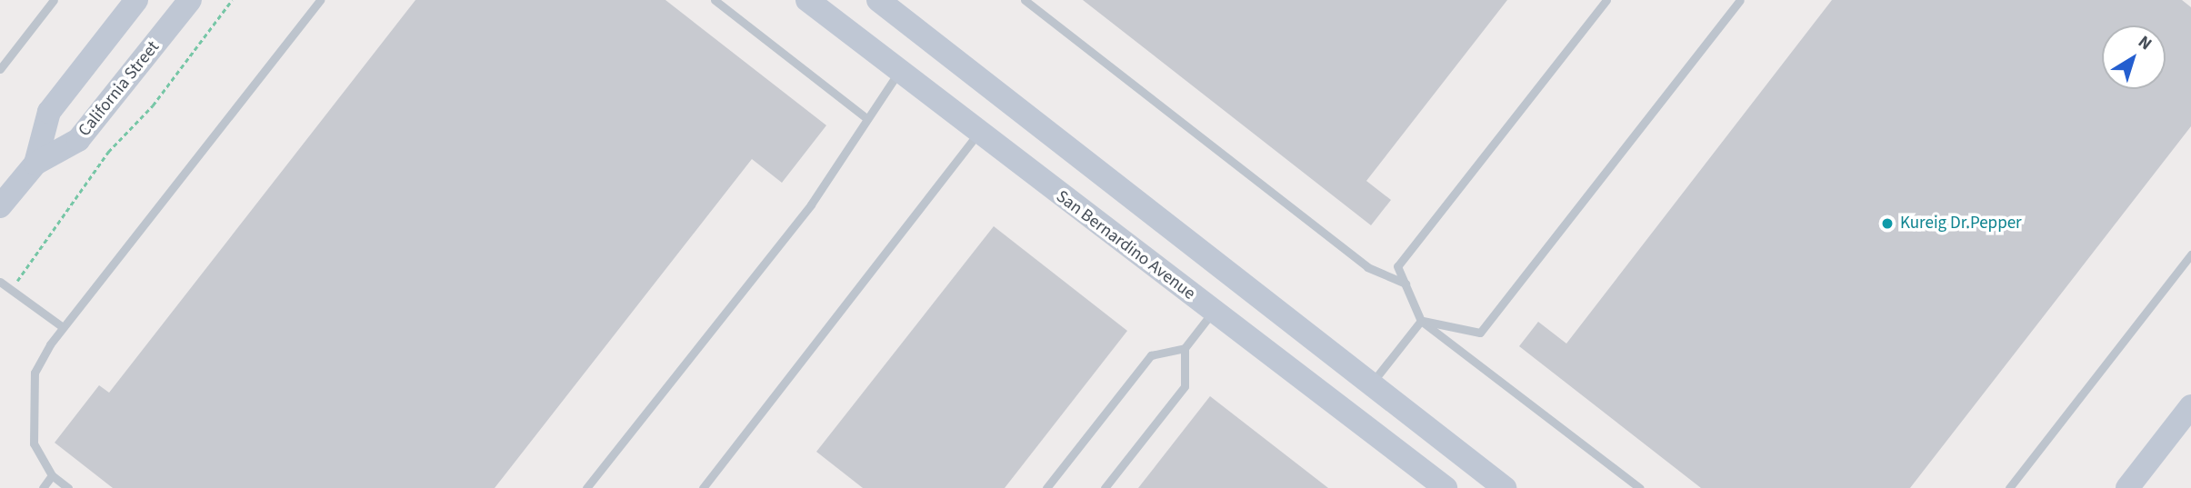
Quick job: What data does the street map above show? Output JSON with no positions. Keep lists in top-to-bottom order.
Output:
{
  "streets": {
    "main road": ["California Street", "San Bernardino Avenue"]
  },
  "places": ["Kureig Dr.Pepper"],
  "north": "top right"
}
